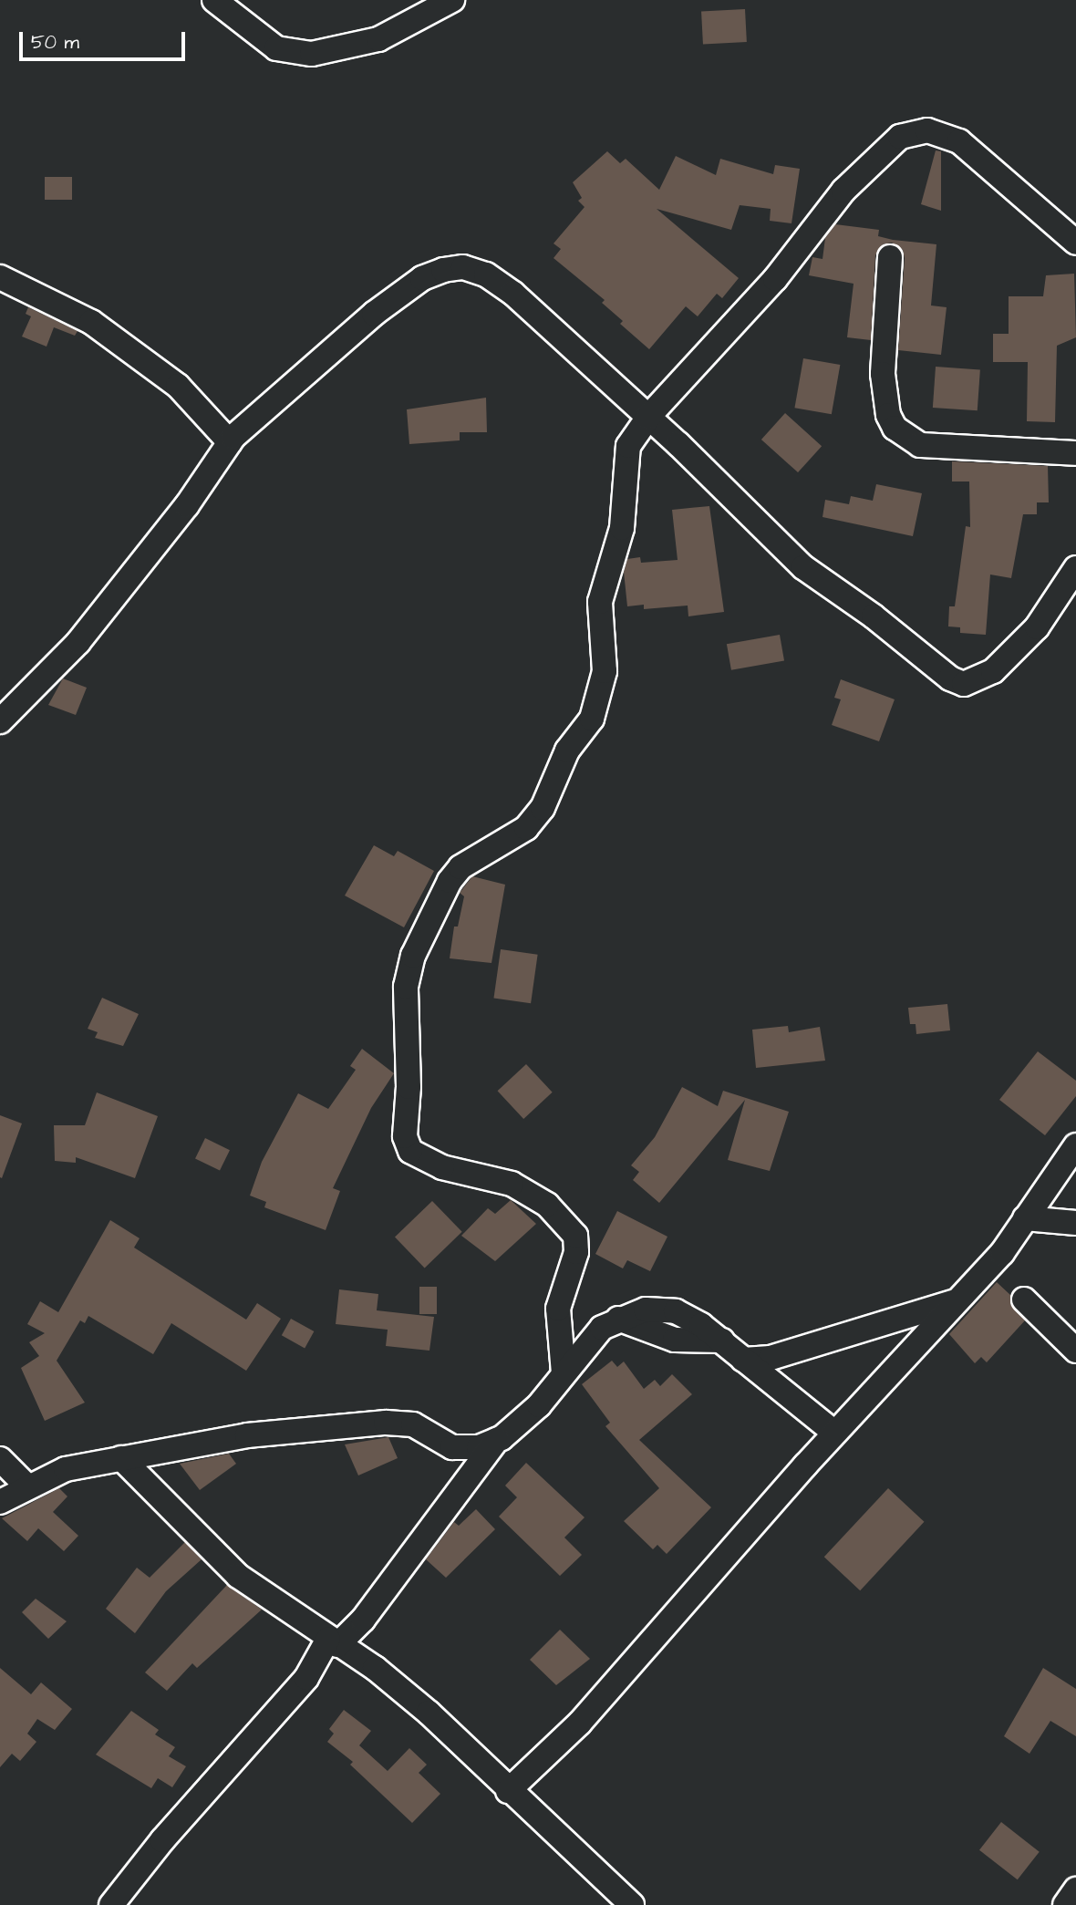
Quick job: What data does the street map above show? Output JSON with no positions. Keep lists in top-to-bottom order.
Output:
{
  "scale_bar": "50 m"
}
